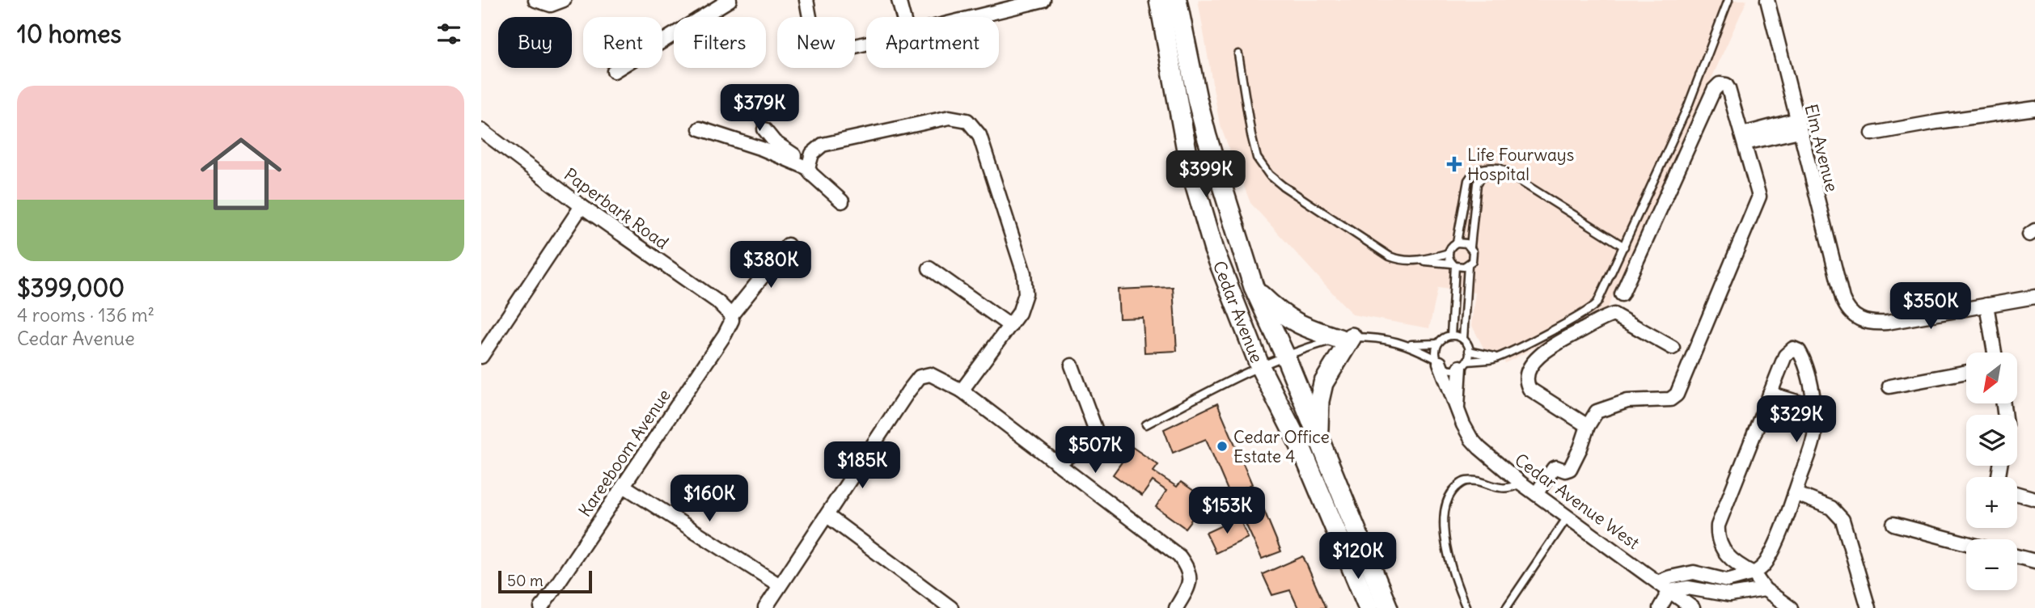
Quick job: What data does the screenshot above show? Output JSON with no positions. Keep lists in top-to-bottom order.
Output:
{
  "streets": {
    "main road": ["Cedar Avenue"],
    "street": [
      "Elm Avenue",
      "Paperbark Road",
      "Kareeboom Avenue",
      "Cedar Avenue West"
    ]
  },
  "crossings": [
    ["Paperbark Road", "Kareeboom Avenue"]
  ],
  "places": {
    "health": ["Life Fourways Hospital"],
    "other": ["Cedar Office Estate 4"]
  },
  "scale_bar": "50 m",
  "north": "bottom left",
  "page": {
    "heading": "10 homes",
    "chip": [
      "Buy",
      "Rent",
      "Filters",
      "New",
      "Apartment"
    ],
    "list": [
      {
        "name": "$399,000",
        "note": "4 rooms · 136 m² · Cedar Avenue"
      }
    ],
    "price": [
      "$379K",
      "$399K",
      "$380K",
      "$350K",
      "$329K",
      "$507K",
      "$185K",
      "$160K",
      "$153K",
      "$120K"
    ],
    "map_buttons": ["+", "−"],
    "scale": "50 m"
  }
}
